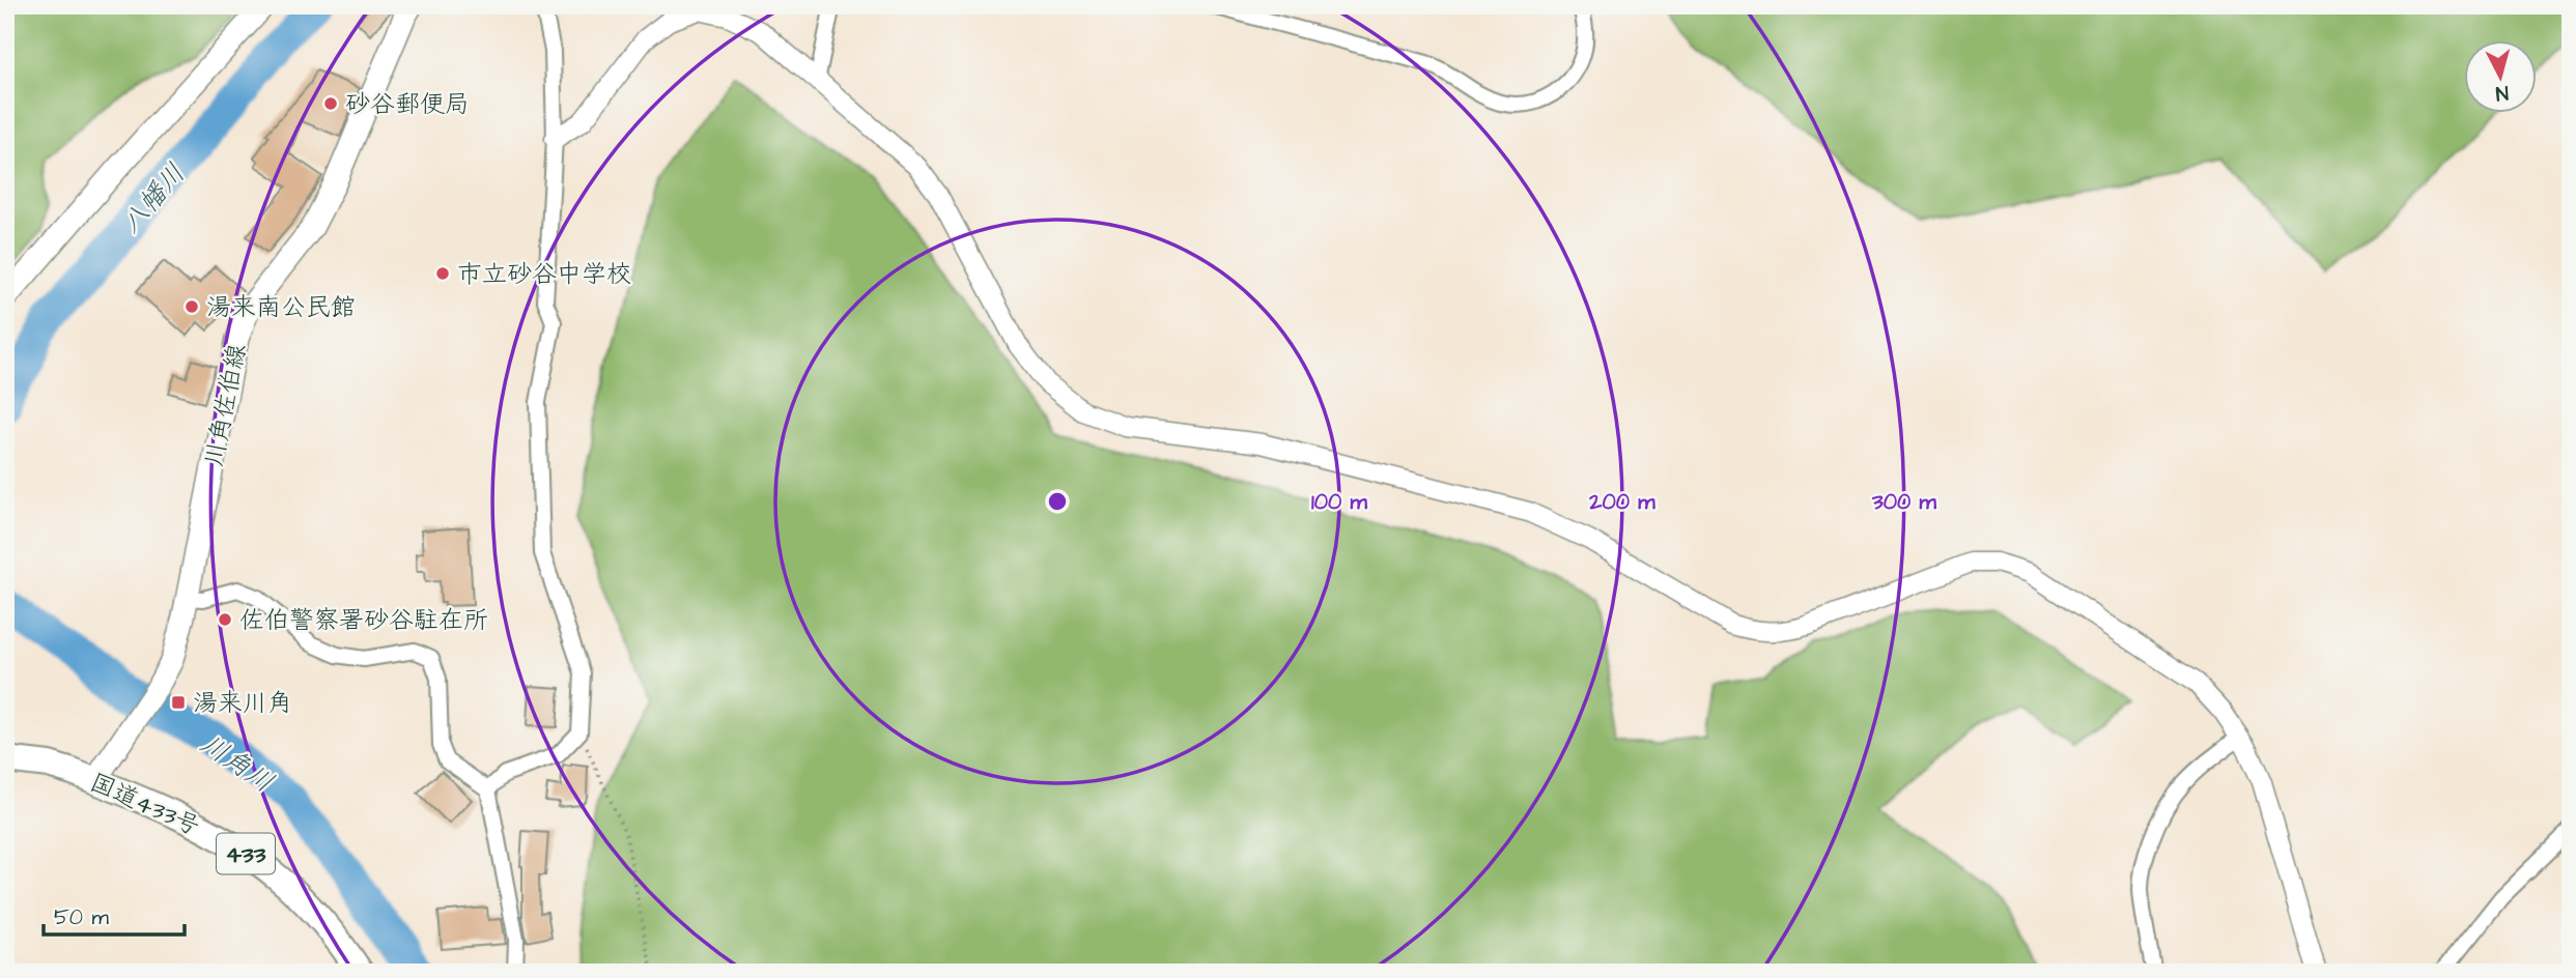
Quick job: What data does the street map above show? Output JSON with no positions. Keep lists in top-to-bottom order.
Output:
{
  "streets": {
    "highway": ["国道433号", "433"],
    "main road": ["川角佐伯線"]
  },
  "crossings": [
    ["川角佐伯線", "国道433号"]
  ],
  "water": ["八幡川", "川角川"],
  "places": {
    "other": [
      "砂谷郵便局",
      "市立砂谷中学校",
      "湯来南公民館",
      "佐伯警察署砂谷駐在所"
    ],
    "transit": ["湯来川角"]
  },
  "scale_bar": "50 m",
  "north": "bottom",
  "rings": ["100 m", "200 m", "300 m"]
}
